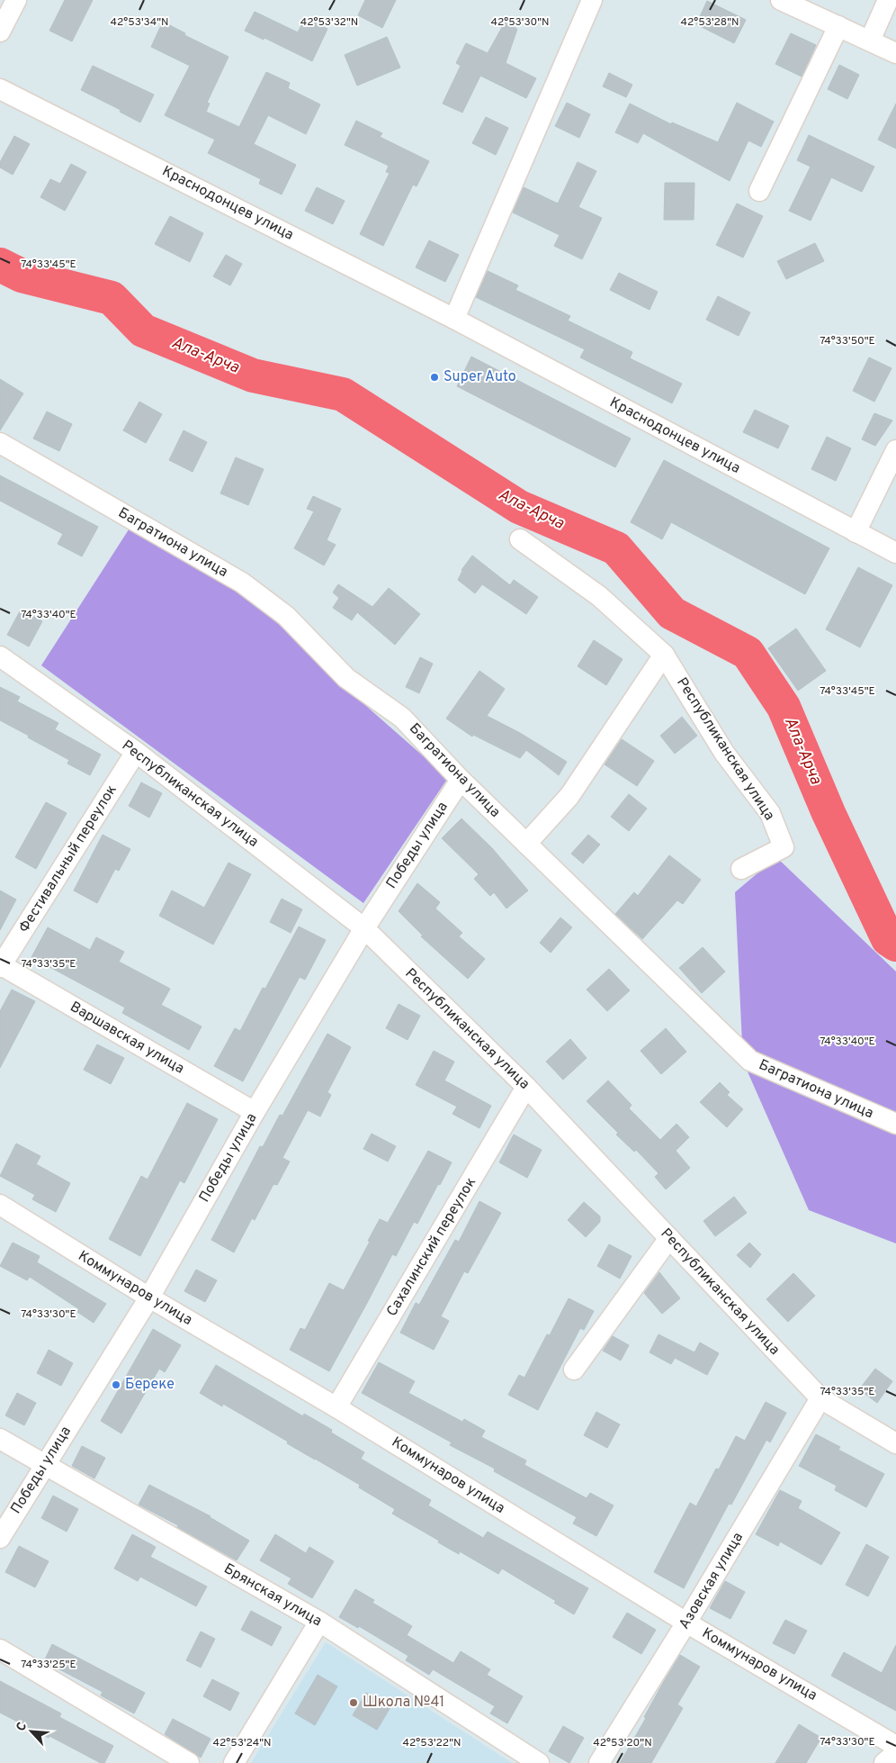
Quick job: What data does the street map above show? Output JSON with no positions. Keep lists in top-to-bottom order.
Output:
{
  "streets": {
    "street": [
      "Краснодонцев улица",
      "Багратиона улица",
      "Республиканская улица",
      "Победы улица",
      "Фестивальный переулок",
      "Варшавская улица",
      "Сахалинский переулок",
      "Коммунаров улица",
      "Азовская улица",
      "Брянская улица"
    ]
  },
  "crossings": [
    ["Багратиона улица", "Победы улица"],
    ["Республиканская улица", "Победы улица"],
    ["Республиканская улица", "Фестивальный переулок"],
    ["Республиканская улица", "Сахалинский переулок"],
    ["Республиканская улица", "Азовская улица"],
    ["Победы улица", "Варшавская улица"],
    ["Победы улица", "Коммунаров улица"],
    ["Победы улица", "Брянская улица"],
    ["Фестивальный переулок", "Варшавская улица"],
    ["Сахалинский переулок", "Коммунаров улица"],
    ["Коммунаров улица", "Азовская улица"]
  ],
  "water": ["Ала-Арча"],
  "places": ["Super Auto", "Береке", "Школа №41"],
  "north": "top left",
  "coordinates": [
    "42°53'34\"N",
    "42°53'32\"N",
    "42°53'30\"N",
    "42°53'28\"N",
    "74°33'45\"E",
    "74°33'50\"E",
    "74°33'40\"E",
    "74°33'35\"E",
    "74°33'30\"E",
    "74°33'25\"E",
    "42°53'24\"N",
    "42°53'22\"N",
    "42°53'20\"N"
  ]
}
